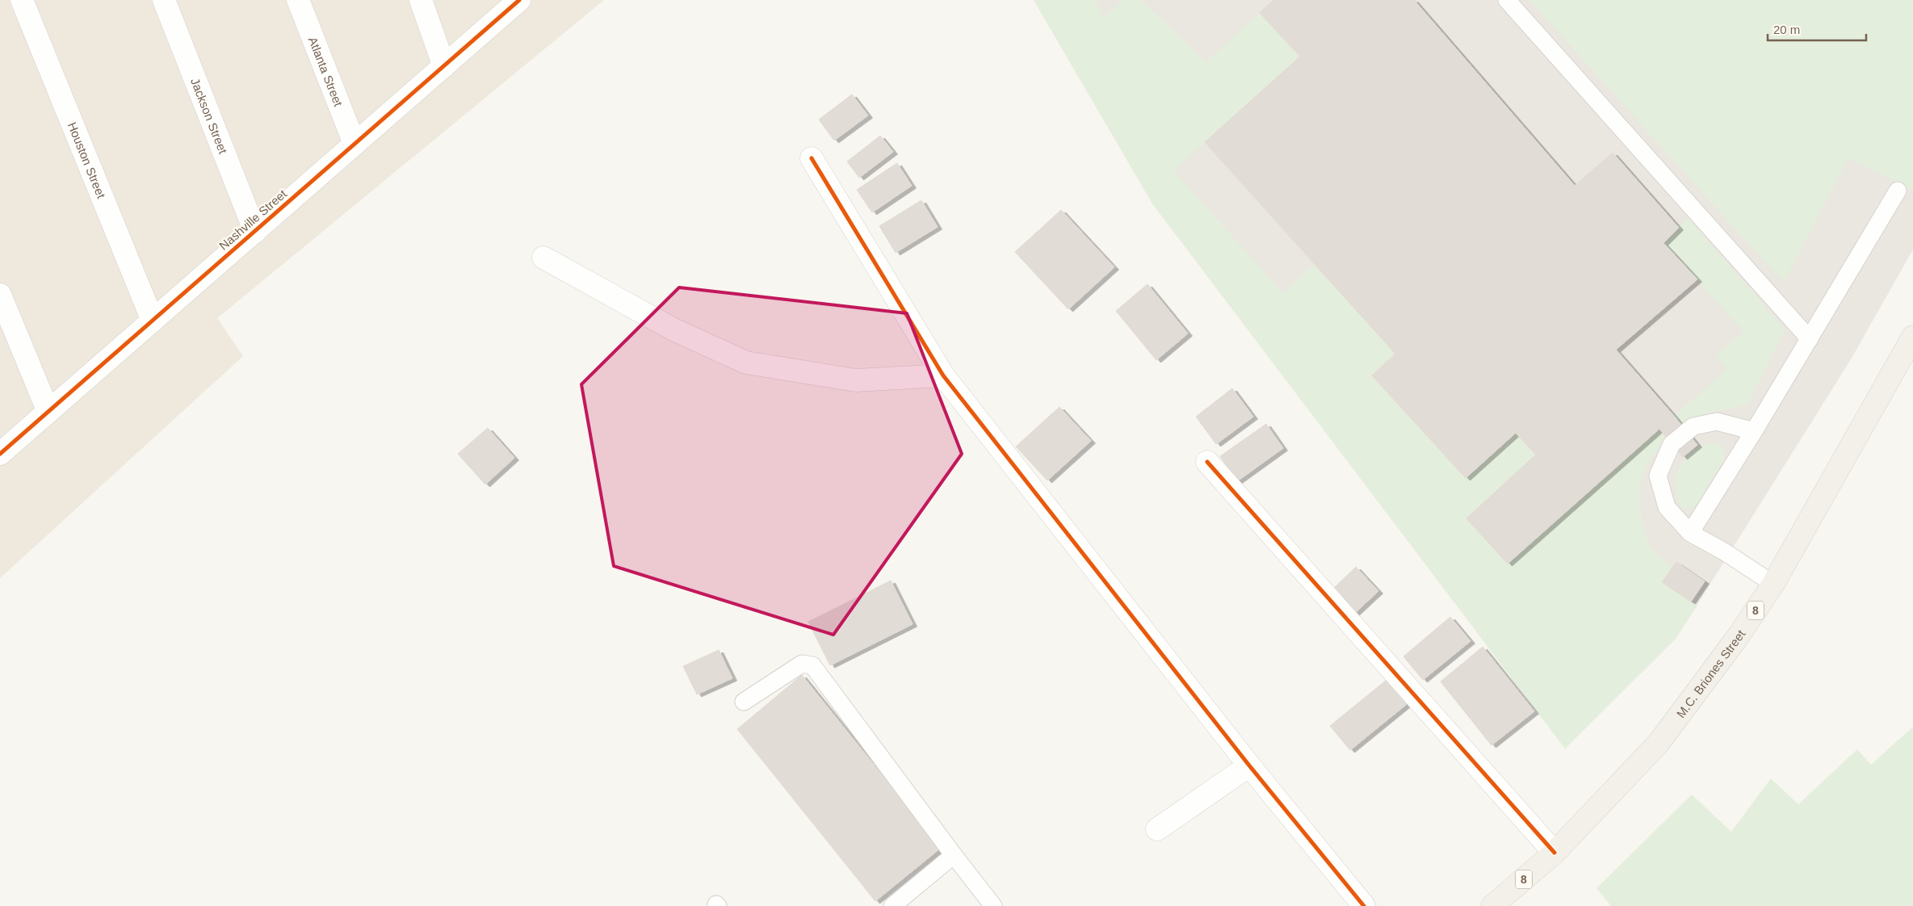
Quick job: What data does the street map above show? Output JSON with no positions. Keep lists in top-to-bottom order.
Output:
{
  "streets": {
    "main road": ["8", "M.C. Briones Street"],
    "street": [
      "Atlanta Street",
      "Jackson Street",
      "Houston Street",
      "Nashville Street"
    ]
  },
  "crossings": [
    ["Atlanta Street", "Nashville Street"],
    ["Jackson Street", "Nashville Street"],
    ["Houston Street", "Nashville Street"]
  ],
  "scale_bar": "20 m"
}
